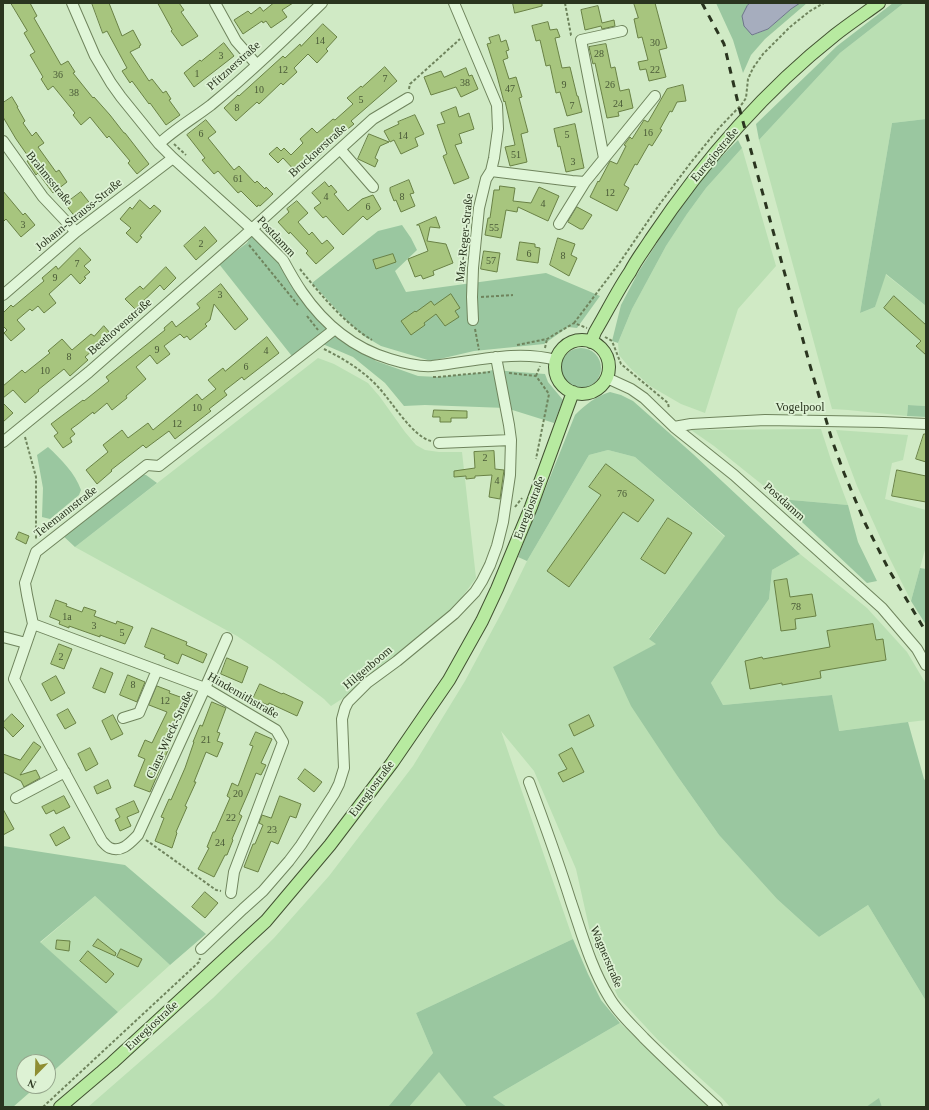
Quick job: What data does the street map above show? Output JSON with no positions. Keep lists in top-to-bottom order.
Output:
{
  "streets": {
    "main road": ["Euregiostraße"],
    "street": [
      "Pfitznerstraße",
      "Brucknerstraße",
      "Brahmsstraße",
      "Johann-Strauss-Straße",
      "Postdamm",
      "Max-Reger-Straße",
      "Beethovenstraße",
      "Vogelpool",
      "Telemannstraße",
      "Hilgenboom",
      "Hindemithstraße",
      "Clara-Wieck-Straße",
      "Wagnerstraße"
    ]
  },
  "crossings": [
    ["Pfitznerstraße", "Postdamm"],
    ["Brucknerstraße", "Postdamm"],
    ["Brucknerstraße", "Beethovenstraße"],
    ["Euregiostraße", "Postdamm"],
    ["Brahmsstraße", "Johann-Strauss-Straße"],
    ["Johann-Strauss-Straße", "Postdamm"],
    ["Postdamm", "Beethovenstraße"],
    ["Postdamm", "Vogelpool"],
    ["Postdamm", "Telemannstraße"],
    ["Postdamm", "Hilgenboom"],
    ["Telemannstraße", "Hindemithstraße"],
    ["Hindemithstraße", "Clara-Wieck-Straße"]
  ],
  "house_numbers": [
    "14",
    "30",
    "28",
    "3",
    "12",
    "22",
    "1",
    "36",
    "7",
    "38",
    "9",
    "26",
    "47",
    "10",
    "38",
    "5",
    "24",
    "7",
    "8",
    "16",
    "6",
    "5",
    "14",
    "51",
    "3",
    "61",
    "12",
    "4",
    "8",
    "4",
    "6",
    "3",
    "55",
    "2",
    "6",
    "8",
    "57",
    "7",
    "9",
    "3",
    "9",
    "4",
    "8",
    "6",
    "10",
    "10",
    "12",
    "2",
    "4",
    "76",
    "78",
    "1a",
    "3",
    "5",
    "2",
    "8",
    "12",
    "21",
    "20",
    "22",
    "23",
    "24"
  ],
  "north": "bottom left"
}
